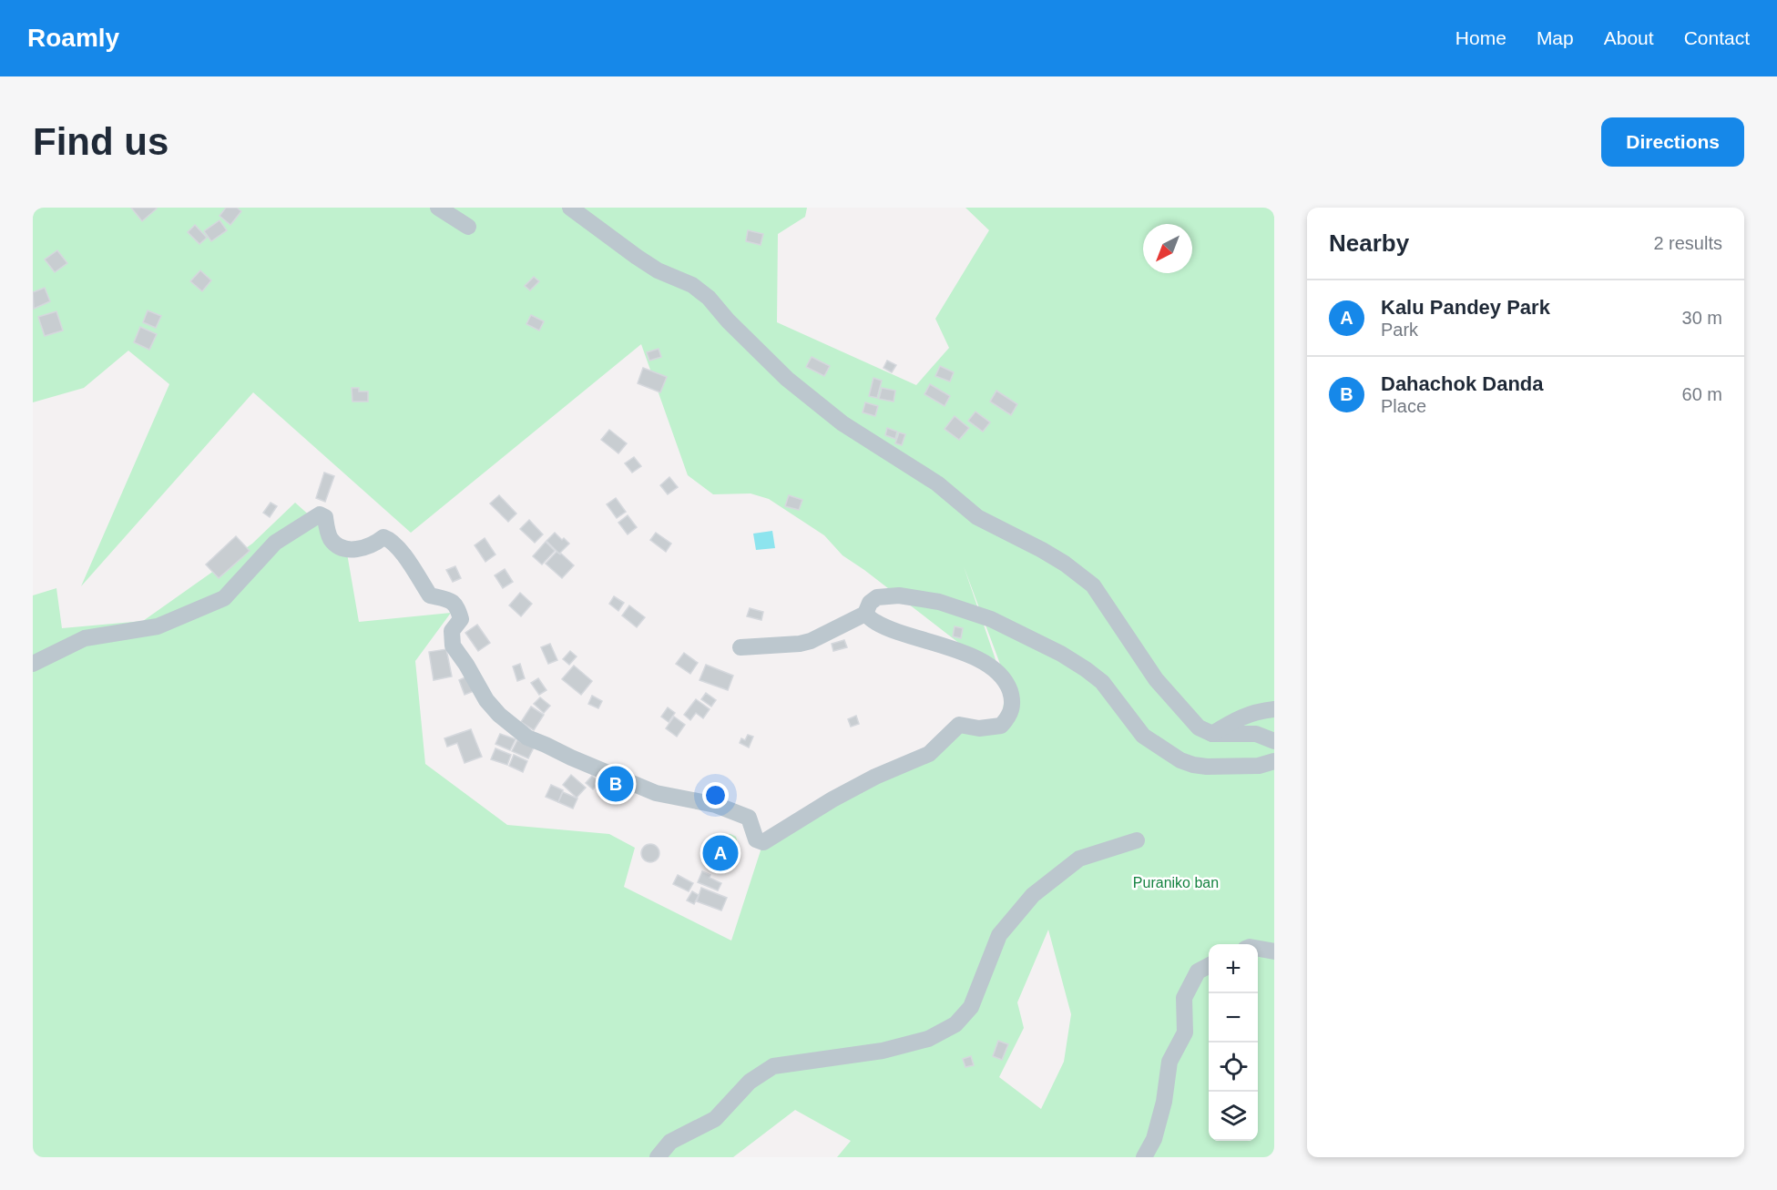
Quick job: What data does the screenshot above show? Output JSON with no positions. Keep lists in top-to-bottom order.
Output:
{
  "parks": ["Puraniko ban"],
  "north": "bottom left",
  "page": {
    "header": "Roamly",
    "nav": [
      "Home",
      "Map",
      "About",
      "Contact"
    ],
    "buttons": "Directions",
    "title": "Find us",
    "heading": ["Nearby", "2 results"],
    "list": [
      {
        "mark": "A",
        "name": "Kalu Pandey Park",
        "note": "Park",
        "value": "30 m"
      },
      {
        "mark": "B",
        "name": "Dahachok Danda",
        "note": "Place",
        "value": "60 m"
      }
    ],
    "pins": ["B", "A"],
    "map_buttons": ["+", "−"]
  }
}
